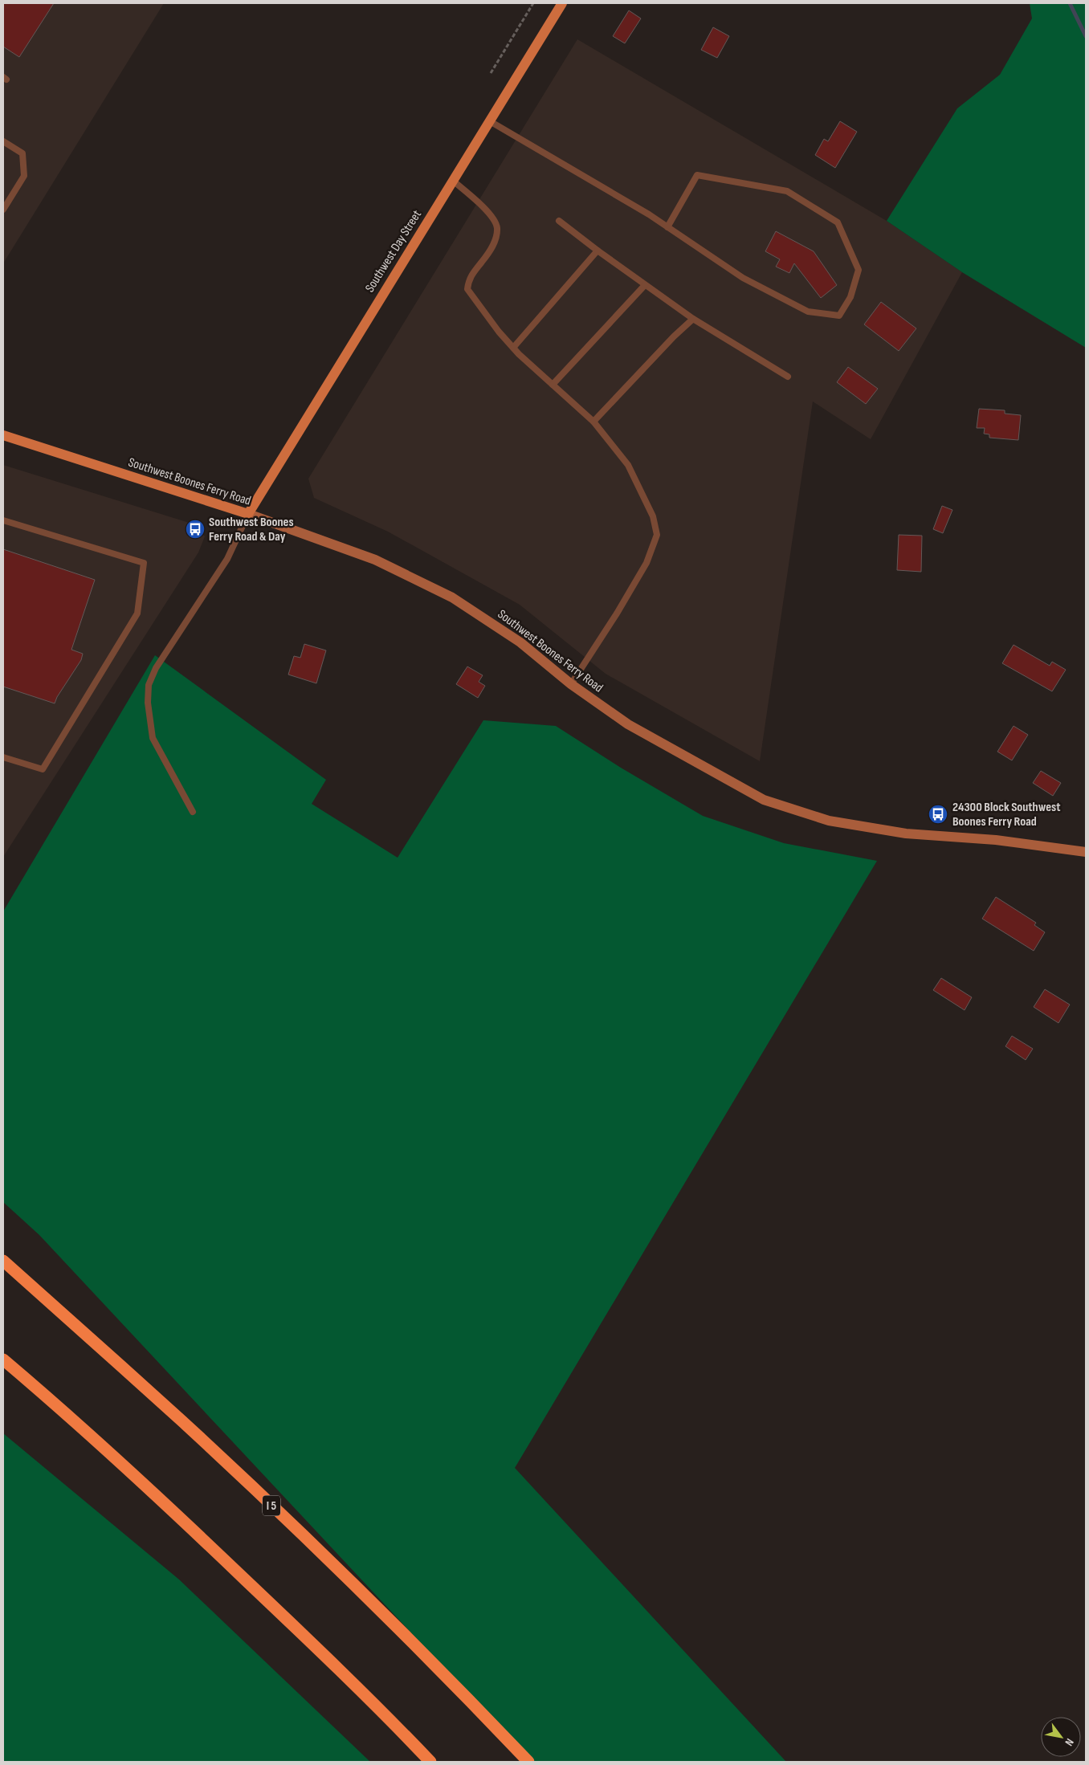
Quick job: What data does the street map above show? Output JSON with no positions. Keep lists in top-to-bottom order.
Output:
{
  "streets": {
    "highway": ["I 5"],
    "main road": ["Southwest Day Street", "Southwest Boones Ferry Road"]
  },
  "crossings": [
    ["Southwest Day Street", "Southwest Boones Ferry Road"]
  ],
  "places": {
    "bus stop": ["Southwest Boones Ferry Road & Day", "24300 Block Southwest Boones Ferry Road"]
  },
  "north": "bottom right"
}
